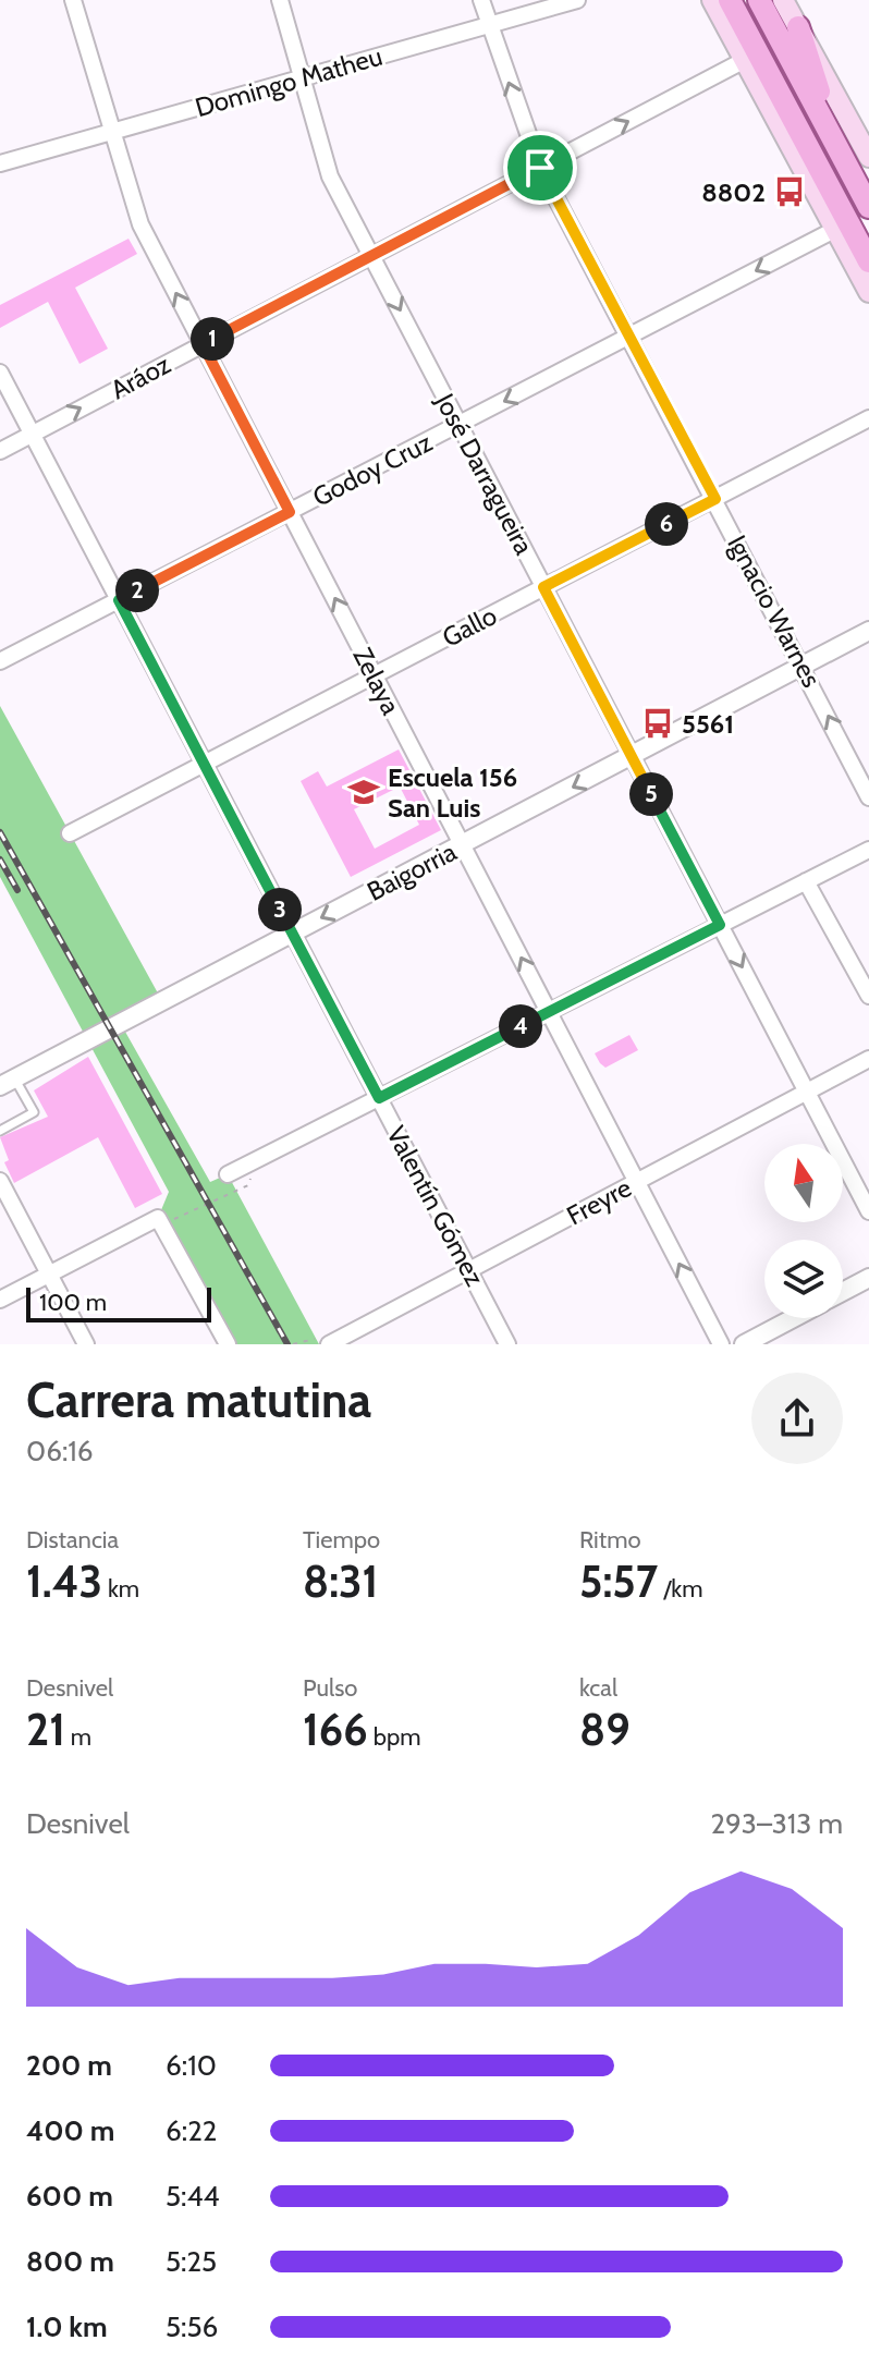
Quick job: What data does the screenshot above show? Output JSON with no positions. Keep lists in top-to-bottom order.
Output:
{
  "streets": {
    "street": [
      "Domingo Matheu",
      "Aráoz",
      "Godoy Cruz",
      "José Darragueira",
      "Ignacio Warnes",
      "Gallo",
      "Zelaya",
      "Baigorria",
      "Freyre",
      "Valentín Gómez"
    ]
  },
  "crossings": [
    ["Domingo Matheu", "José Darragueira"],
    ["Domingo Matheu", "Ignacio Warnes"],
    ["Domingo Matheu", "Zelaya"],
    ["Aráoz", "José Darragueira"],
    ["Aráoz", "Ignacio Warnes"],
    ["Aráoz", "Zelaya"],
    ["Aráoz", "Valentín Gómez"],
    ["Godoy Cruz", "José Darragueira"],
    ["Godoy Cruz", "Ignacio Warnes"],
    ["Godoy Cruz", "Zelaya"],
    ["Godoy Cruz", "Valentín Gómez"],
    ["José Darragueira", "Gallo"],
    ["José Darragueira", "Baigorria"],
    ["José Darragueira", "Freyre"],
    ["Ignacio Warnes", "Gallo"],
    ["Ignacio Warnes", "Baigorria"],
    ["Gallo", "Zelaya"],
    ["Gallo", "Valentín Gómez"],
    ["Zelaya", "Baigorria"],
    ["Zelaya", "Freyre"],
    ["Baigorria", "Valentín Gómez"],
    ["Freyre", "Valentín Gómez"]
  ],
  "one_way": [
    "Aráoz",
    "Godoy Cruz",
    "Zelaya",
    "Baigorria"
  ],
  "places": {
    "bus stop": ["8802", "5561"],
    "school or university": ["Escuela 156 San Luis"]
  },
  "scale_bar": "100 m",
  "north": "top",
  "page": {
    "pins": [
      "1",
      "6",
      "2",
      "5",
      "3",
      "4"
    ],
    "scale": "100 m",
    "heading": ["Carrera matutina", "06:16"],
    "stats": [
      ["Distancia", "1.43 km"],
      ["Tiempo", "8:31"],
      ["Ritmo", "5:57 /km"],
      ["Desnivel", "21 m"],
      ["Pulso", "166 bpm"],
      ["kcal", "89"]
    ],
    "chart": ["Desnivel", "293–313 m"],
    "list": [
      {
        "name": "200 m",
        "note": "6:10"
      },
      {
        "name": "400 m",
        "note": "6:22"
      },
      {
        "name": "600 m",
        "note": "5:44"
      },
      {
        "name": "800 m",
        "note": "5:25"
      },
      {
        "name": "1.0 km",
        "note": "5:56"
      }
    ]
  }
}
